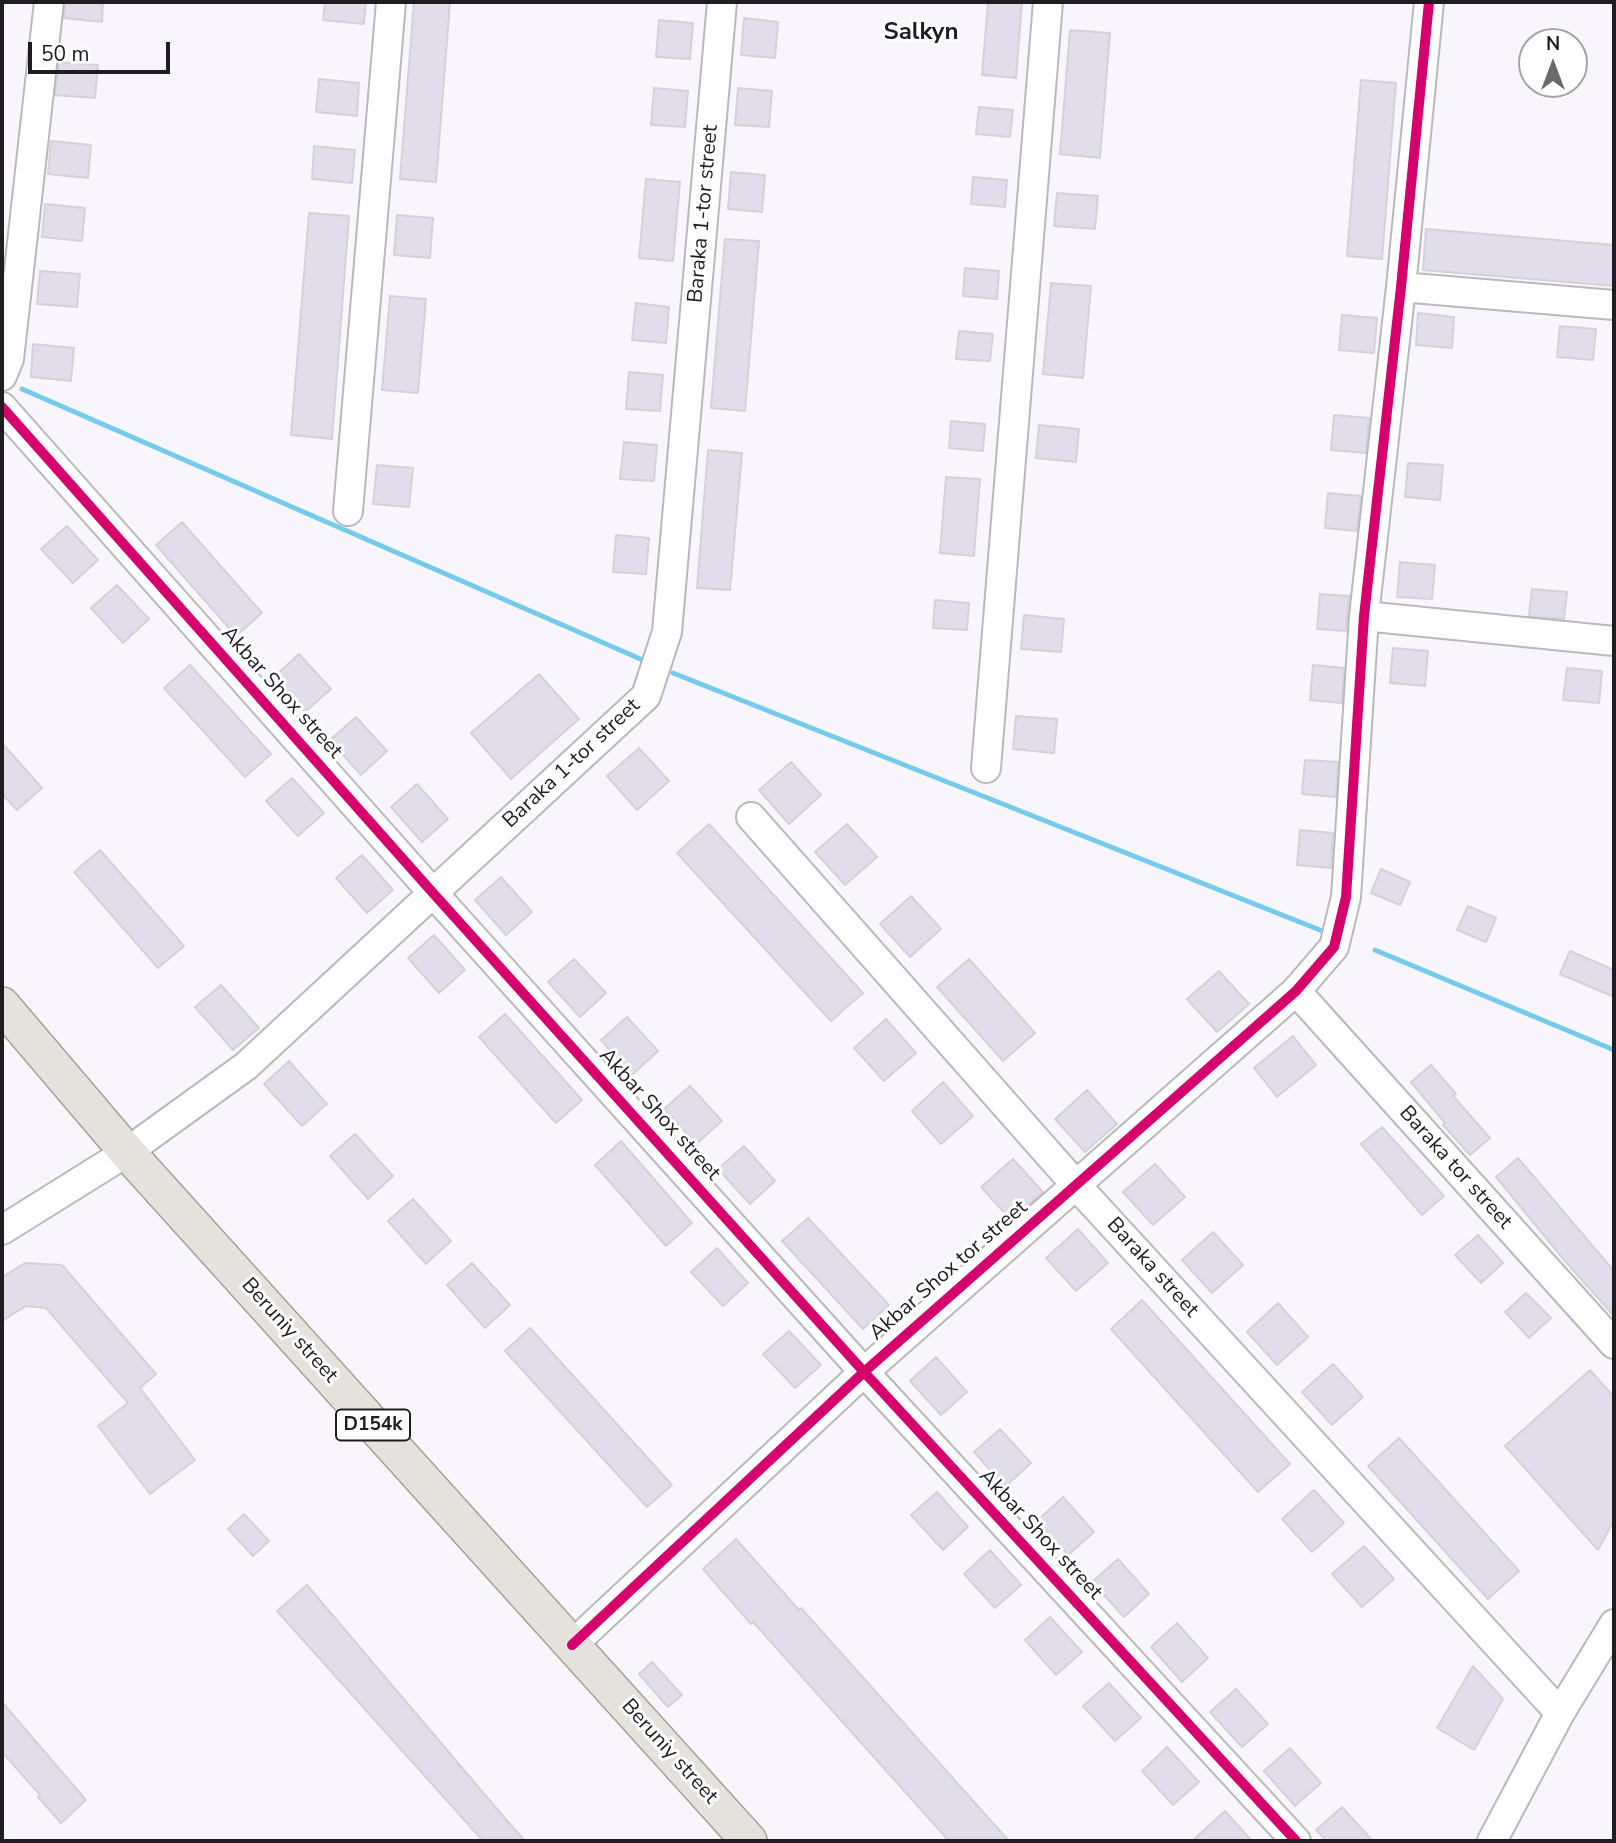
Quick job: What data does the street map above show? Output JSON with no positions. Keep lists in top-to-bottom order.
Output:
{
  "streets": {
    "main road": ["Beruniy street", "D154k"],
    "street": [
      "Baraka 1-tor street",
      "Akbar Shox street",
      "Baraka tor street",
      "Baraka street",
      "Akbar Shox tor street"
    ]
  },
  "crossings": [
    ["Baraka 1-tor street", "Akbar Shox street"],
    ["Baraka 1-tor street", "Beruniy street"],
    ["Akbar Shox street", "Akbar Shox tor street"],
    ["Baraka tor street", "Akbar Shox tor street"],
    ["Baraka street", "Akbar Shox tor street"],
    ["Akbar Shox tor street", "Beruniy street"]
  ],
  "districts": ["Salkyn"],
  "scale_bar": "50 m",
  "north": "top"
}
